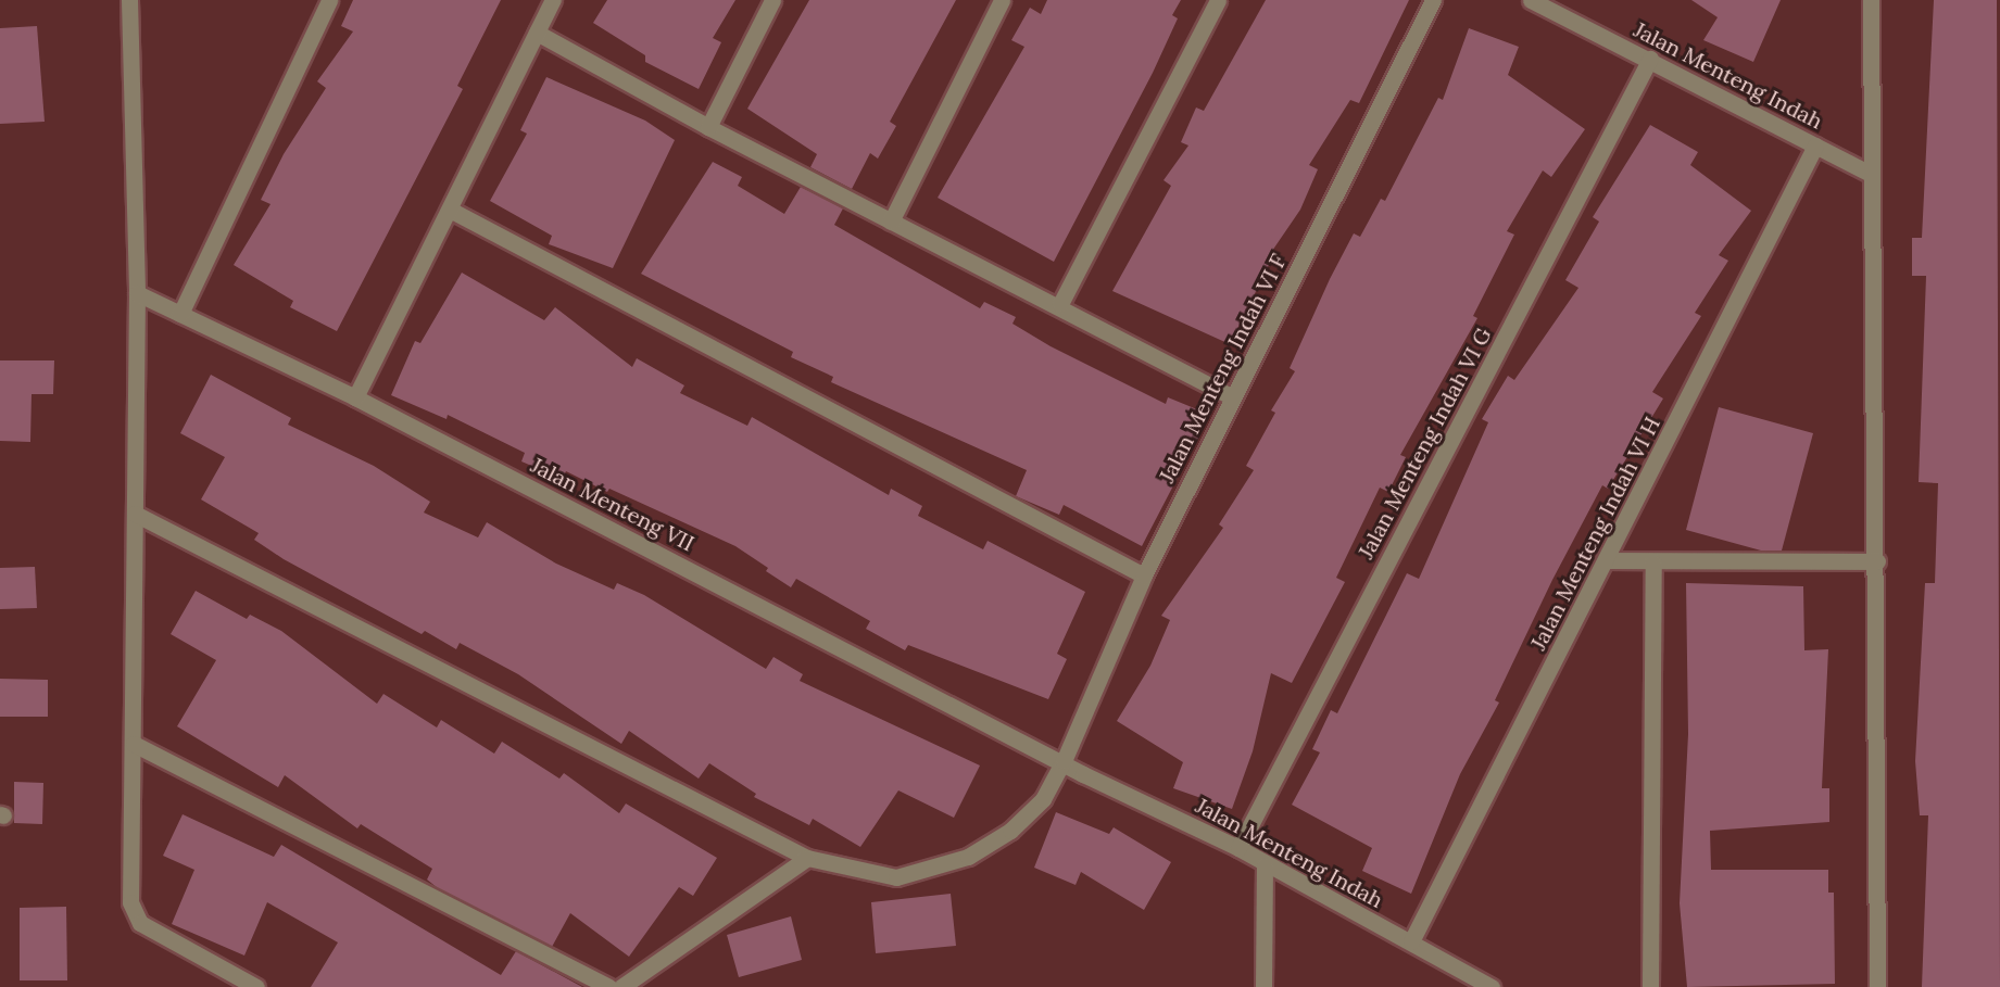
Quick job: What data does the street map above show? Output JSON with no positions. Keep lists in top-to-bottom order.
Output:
{
  "streets": {
    "street": [
      "Jalan Menteng Indah",
      "Jalan Menteng Indah VI F",
      "Jalan Menteng Indah VI G",
      "Jalan Menteng VII",
      "Jalan Menteng Indah VI H"
    ]
  },
  "crossings": [
    ["Jalan Menteng Indah", "Jalan Menteng Indah VI F"],
    ["Jalan Menteng Indah", "Jalan Menteng Indah VI G"],
    ["Jalan Menteng Indah", "Jalan Menteng VII"],
    ["Jalan Menteng Indah", "Jalan Menteng Indah VI H"],
    ["Jalan Menteng Indah VI F", "Jalan Menteng VII"]
  ]
}
